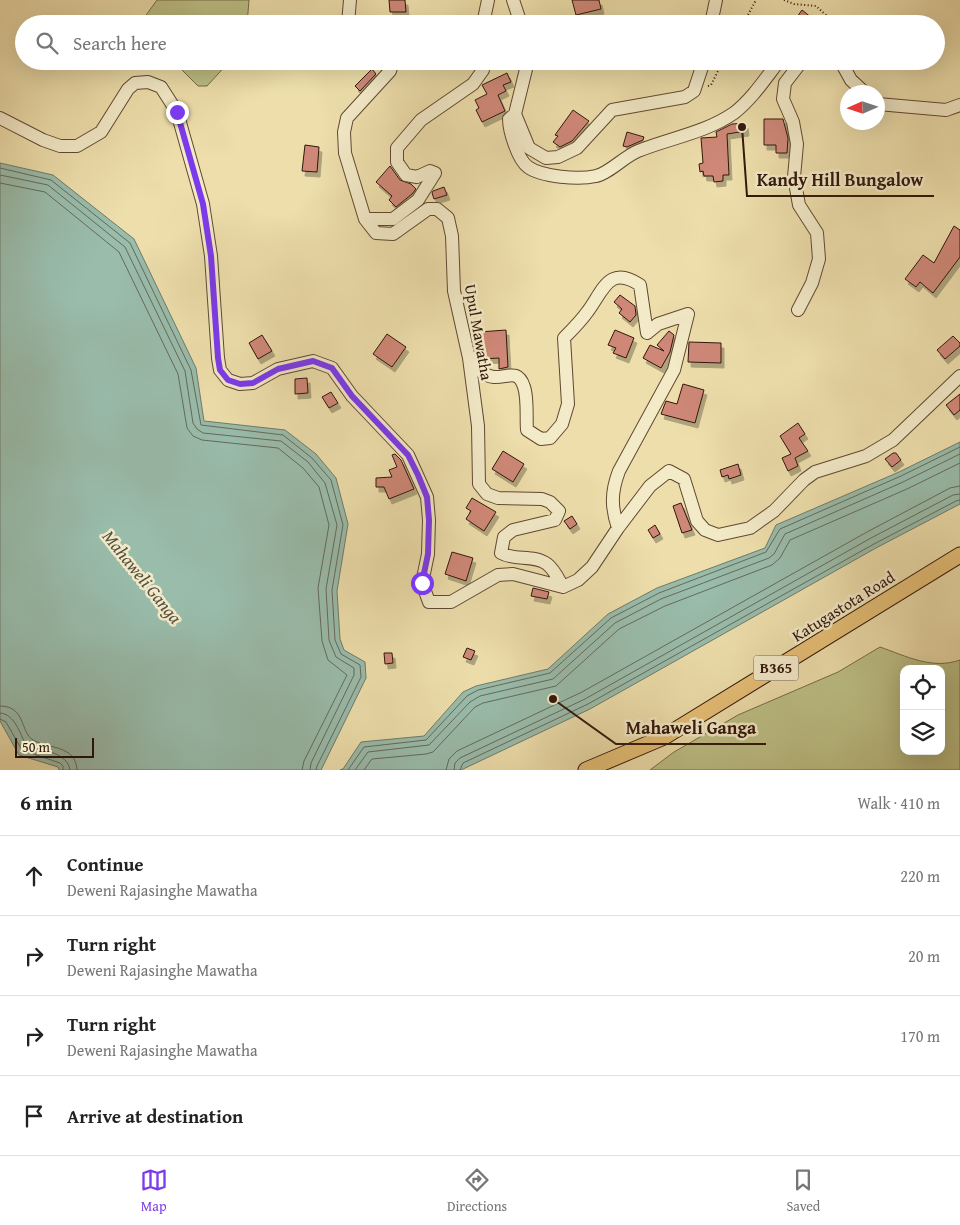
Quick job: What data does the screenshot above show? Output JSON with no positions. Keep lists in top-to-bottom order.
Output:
{
  "streets": {
    "main road": ["Katugastota Road", "B365"],
    "street": ["Upul Mawatha"]
  },
  "water": ["Mahaweli Ganga"],
  "places": ["Kandy Hill Bungalow", "Mahaweli Ganga"],
  "scale_bar": "50 m",
  "north": "left",
  "page": {
    "search": "Search here",
    "scale": "50 m",
    "heading": ["6 min", "Walk · 410 m"],
    "list": [
      ["Continue", "Deweni Rajasinghe Mawatha", "220 m"],
      ["Turn right", "Deweni Rajasinghe Mawatha", "20 m"],
      ["Turn right", "Deweni Rajasinghe Mawatha", "170 m"],
      "Arrive at destination"
    ],
    "nav": ["Map", "Directions", "Saved"]
  }
}
